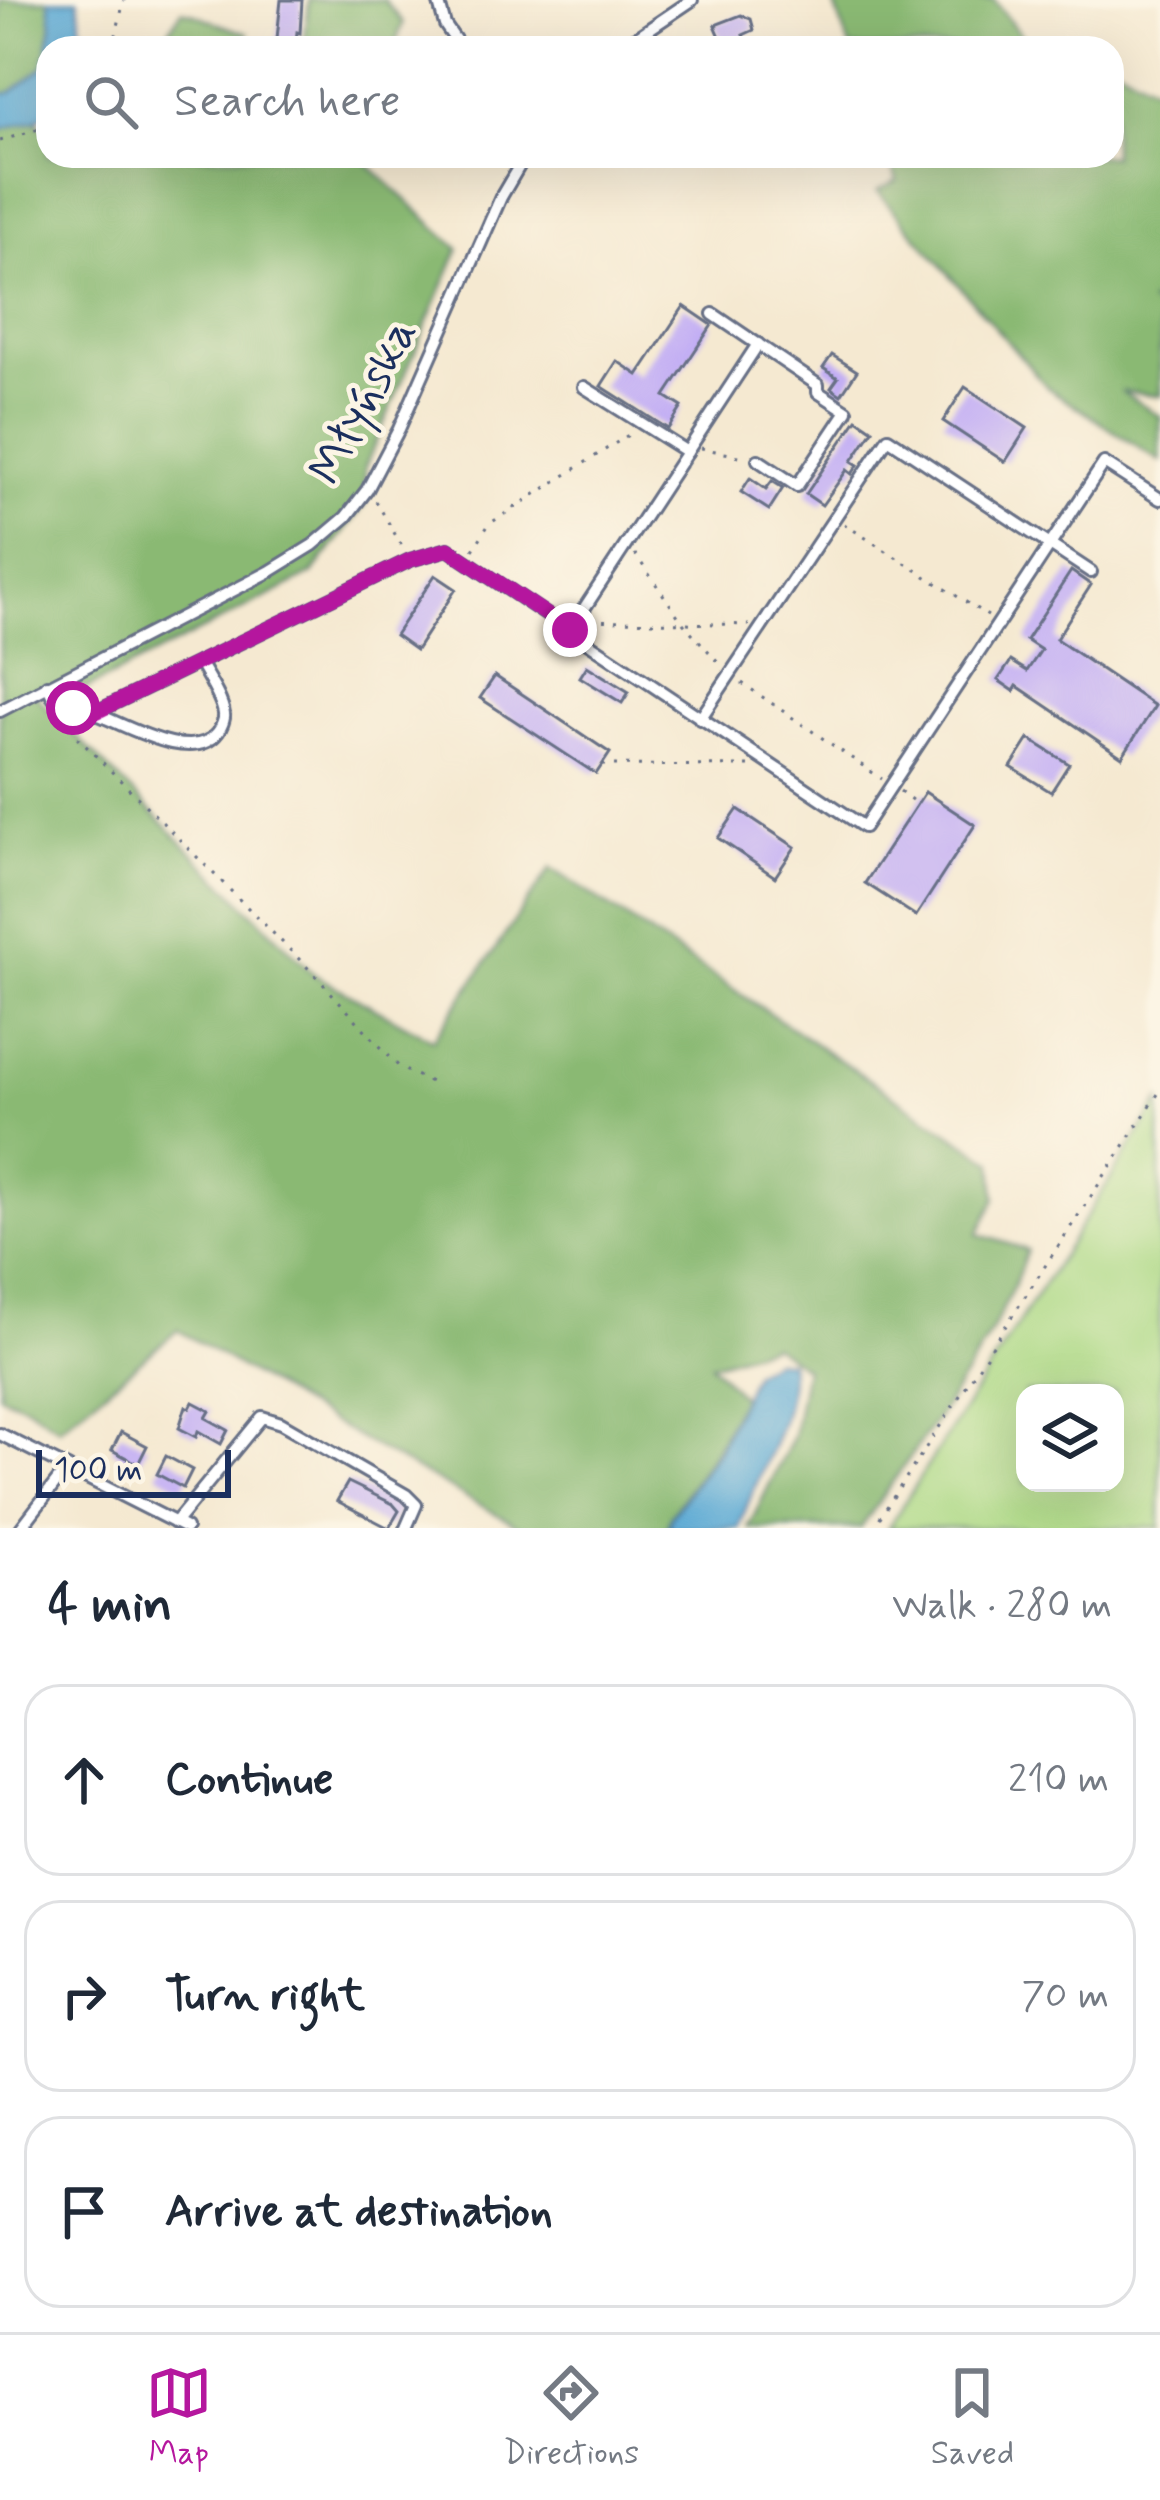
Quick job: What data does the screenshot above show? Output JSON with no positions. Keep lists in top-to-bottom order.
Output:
{
  "streets": {
    "street": ["Młyńska"]
  },
  "scale_bar": "100 m",
  "page": {
    "search": "Search here",
    "scale": "100 m",
    "heading": ["4 min", "Walk · 280 m"],
    "list": [
      ["Continue", "210 m"],
      ["Turn right", "70 m"],
      "Arrive at destination"
    ],
    "nav": ["Map", "Directions", "Saved"]
  }
}
